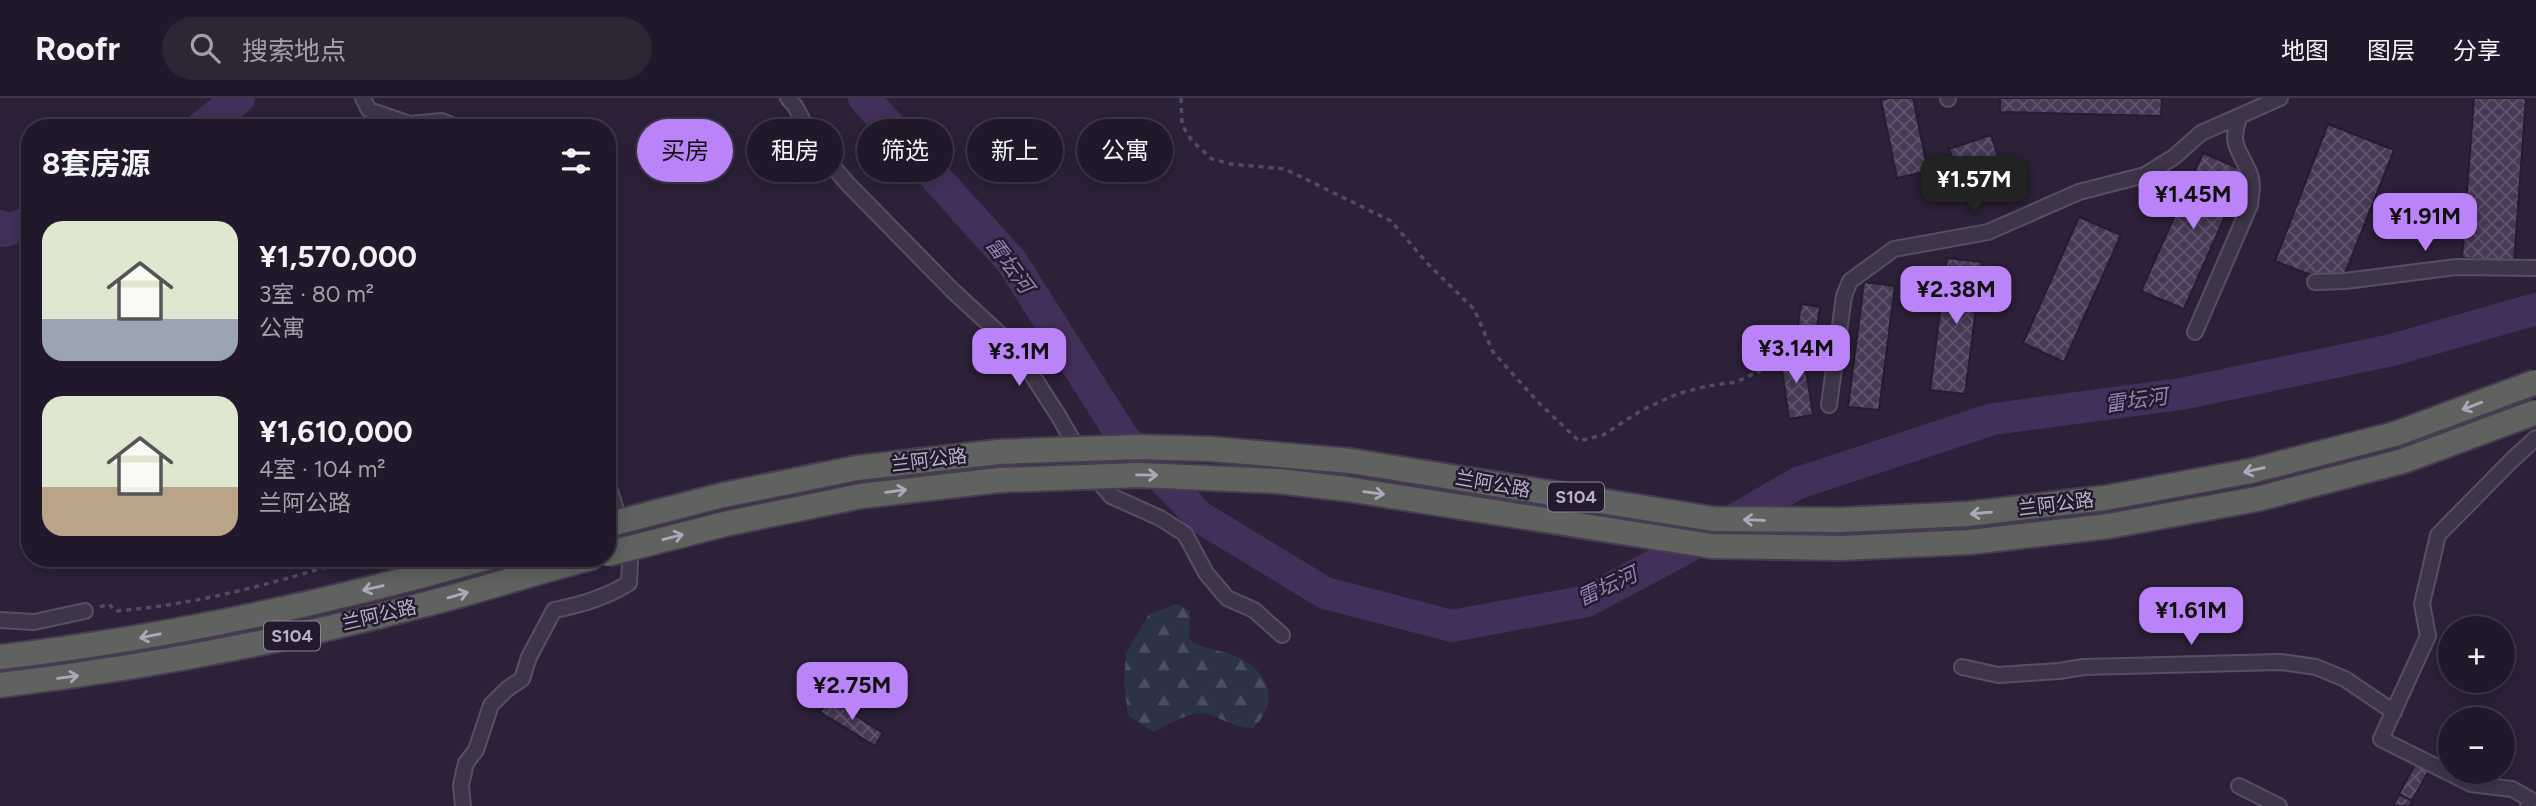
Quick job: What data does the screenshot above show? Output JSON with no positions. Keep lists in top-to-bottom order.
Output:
{
  "streets": {
    "highway": ["兰阿公路", "S104"]
  },
  "water": ["雷坛河"],
  "page": {
    "header": "Roofr",
    "search": "搜索地点",
    "nav": ["地图", "图层", "分享"],
    "chip": [
      "买房",
      "租房",
      "筛选",
      "新上",
      "公寓"
    ],
    "heading": "8套房源",
    "price": [
      "¥1.57M",
      "¥1.45M",
      "¥1.91M",
      "¥2.38M",
      "¥3.14M",
      "¥3.1M",
      "¥1.61M",
      "¥2.75M"
    ],
    "list": [
      {
        "name": "¥1,570,000",
        "note": "3室 · 80 m² · 公寓"
      },
      {
        "name": "¥1,610,000",
        "note": "4室 · 104 m² · 兰阿公路"
      }
    ],
    "map_buttons": ["+", "−"]
  }
}
